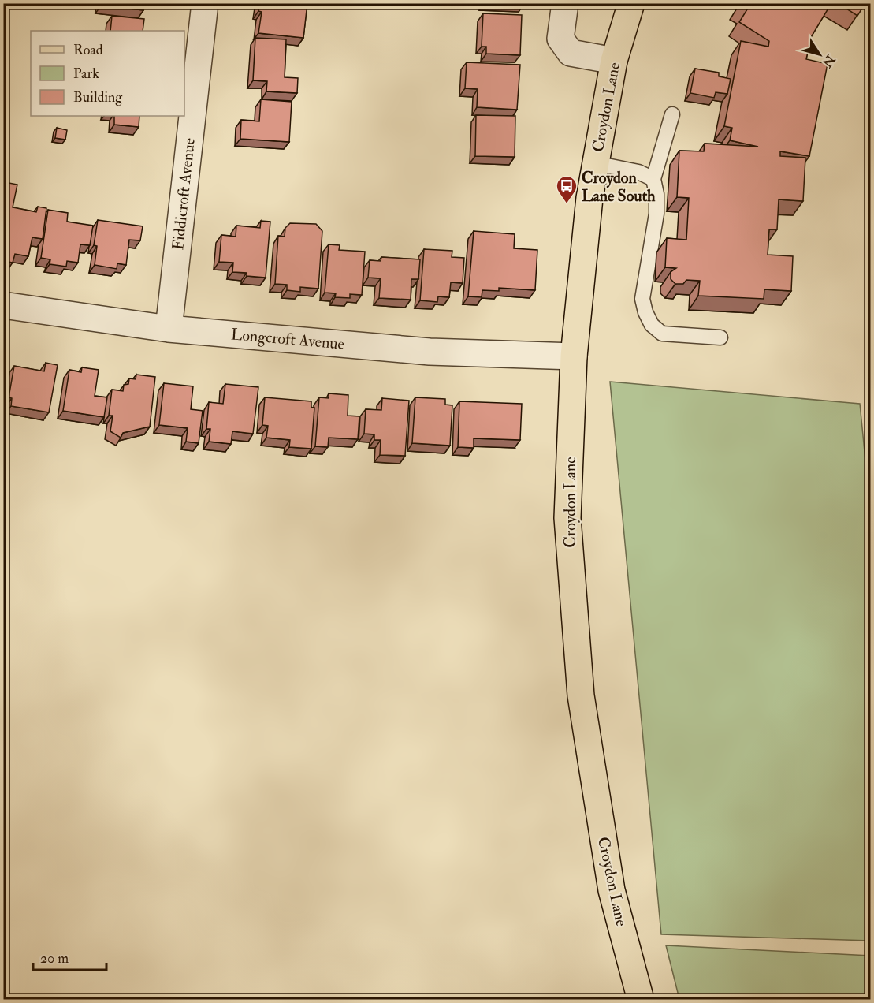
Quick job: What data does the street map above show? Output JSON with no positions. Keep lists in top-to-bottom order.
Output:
{
  "streets": {
    "main road": ["Croydon Lane"],
    "street": ["Fiddicroft Avenue", "Longcroft Avenue"]
  },
  "crossings": [
    ["Croydon Lane", "Longcroft Avenue"],
    ["Fiddicroft Avenue", "Longcroft Avenue"]
  ],
  "places": {
    "bus stop": ["Croydon Lane South"]
  },
  "legend": ["Road", "Park", "Building"],
  "scale_bar": "20 m",
  "north": "bottom right"
}
